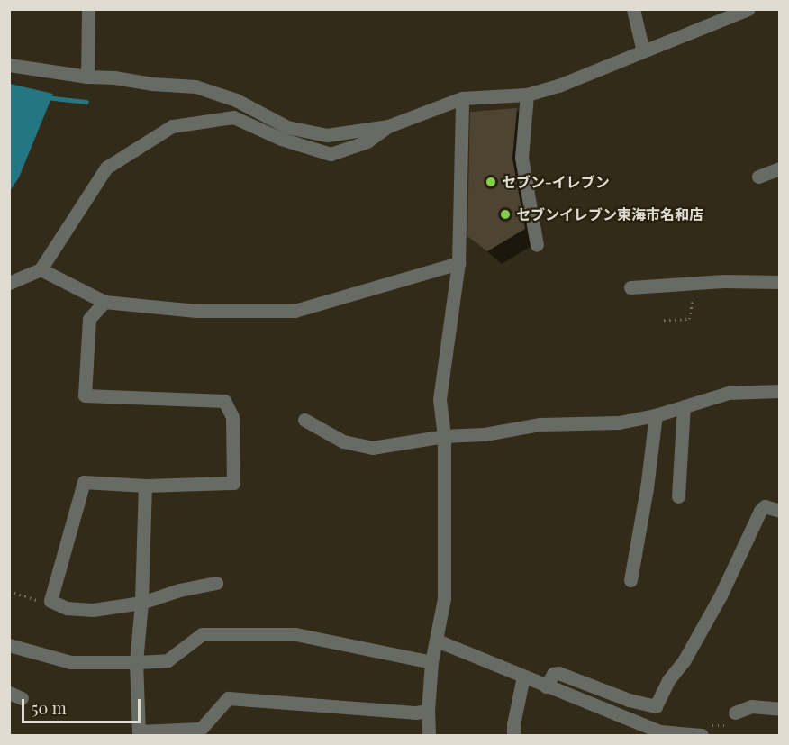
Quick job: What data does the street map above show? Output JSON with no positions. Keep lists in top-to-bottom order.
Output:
{
  "places": ["セブン-イレブン", "セブンイレブン東海市名和店"],
  "scale_bar": "50 m"
}
